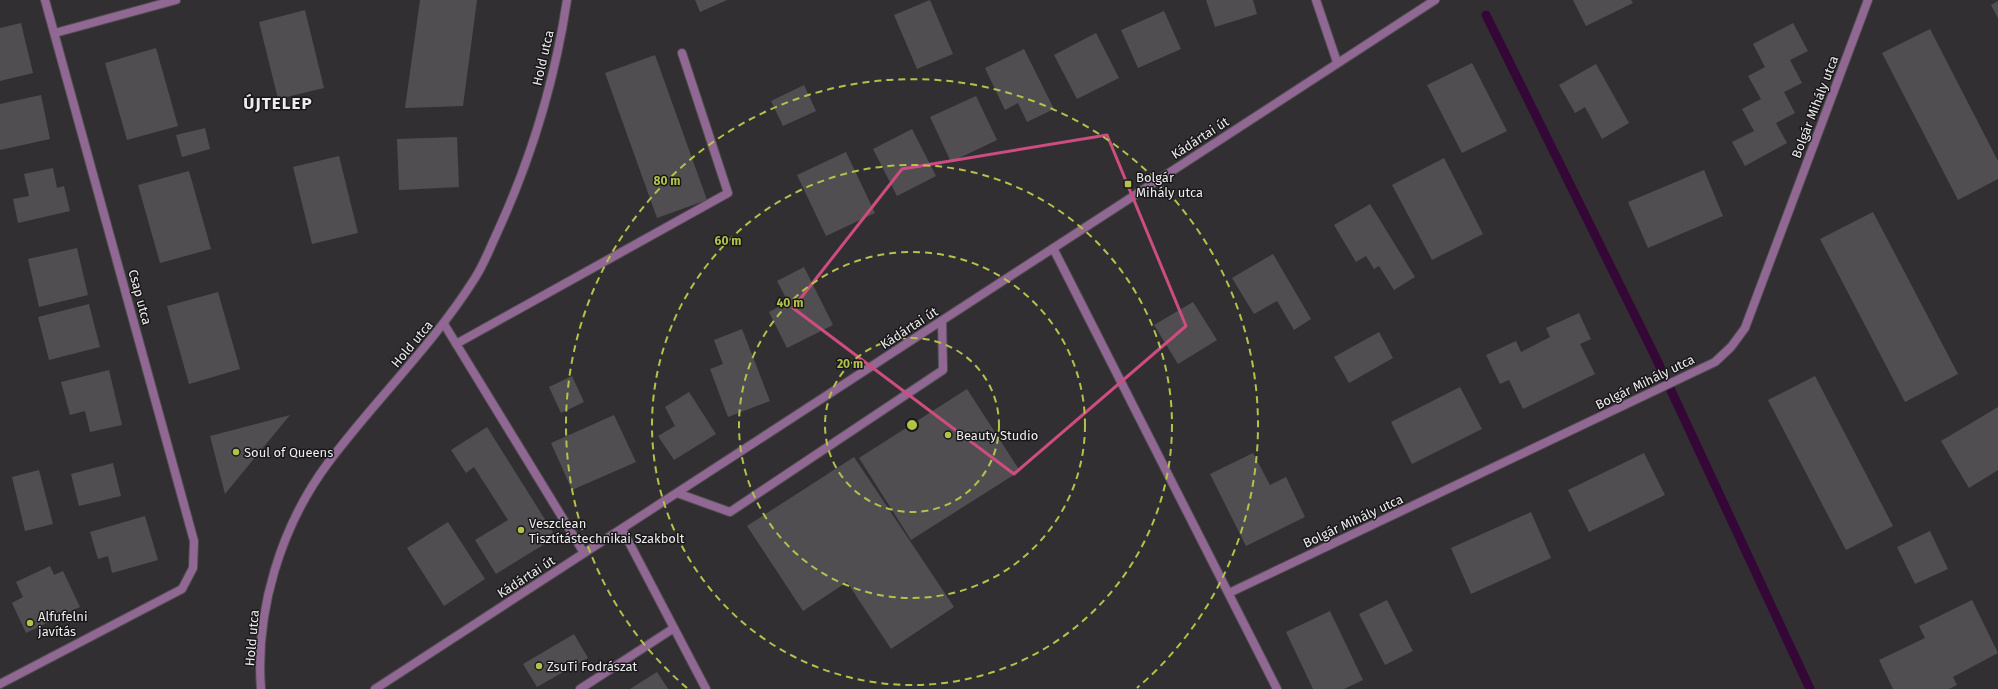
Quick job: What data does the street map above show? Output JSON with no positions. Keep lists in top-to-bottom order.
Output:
{
  "streets": {
    "street": [
      "Hold utca",
      "Bolgár Mihály utca",
      "Kádártai út",
      "Csap utca"
    ]
  },
  "districts": ["ÚJTELEP"],
  "places": {
    "transit": ["Bolgár Mihály utca"],
    "other": [
      "Beauty Studio",
      "Soul of Queens",
      "Veszclean Tisztítástechnikai Szakbolt",
      "Alfufelni javítás",
      "ZsuTi Fodrászat"
    ]
  },
  "rings": [
    "80 m",
    "60 m",
    "40 m",
    "20 m"
  ]
}
